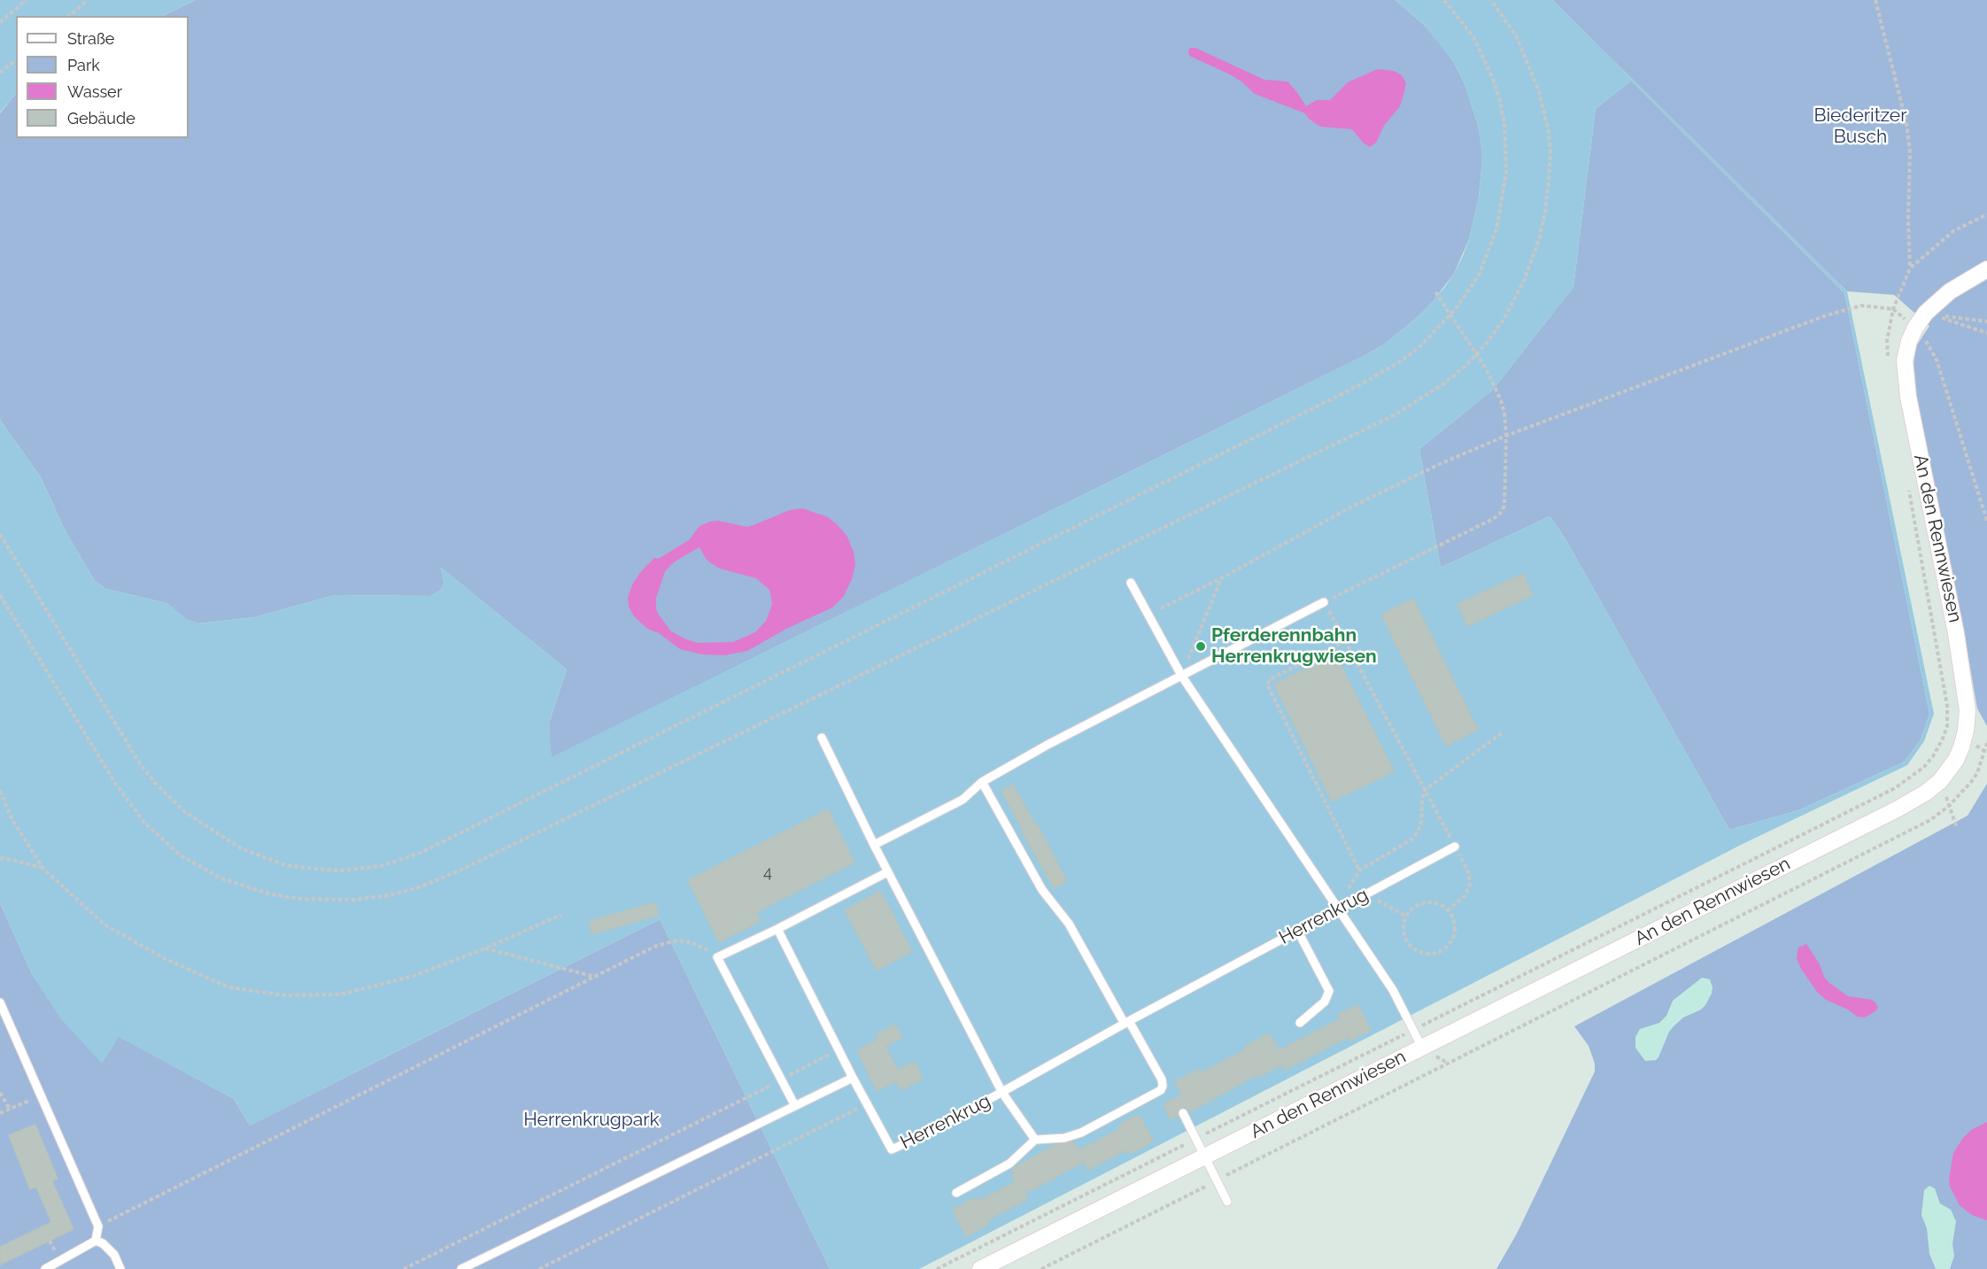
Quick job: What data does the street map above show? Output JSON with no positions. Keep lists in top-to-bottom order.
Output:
{
  "streets": {
    "street": ["An den Rennwiesen"],
    "lane": ["Herrenkrug"]
  },
  "parks": ["Biederitzer Busch", "Herrenkrugpark"],
  "places": ["Pferderennbahn Herrenkrugwiesen"],
  "house_numbers": ["4"],
  "legend": [
    "Straße",
    "Park",
    "Wasser",
    "Gebäude"
  ]
}
